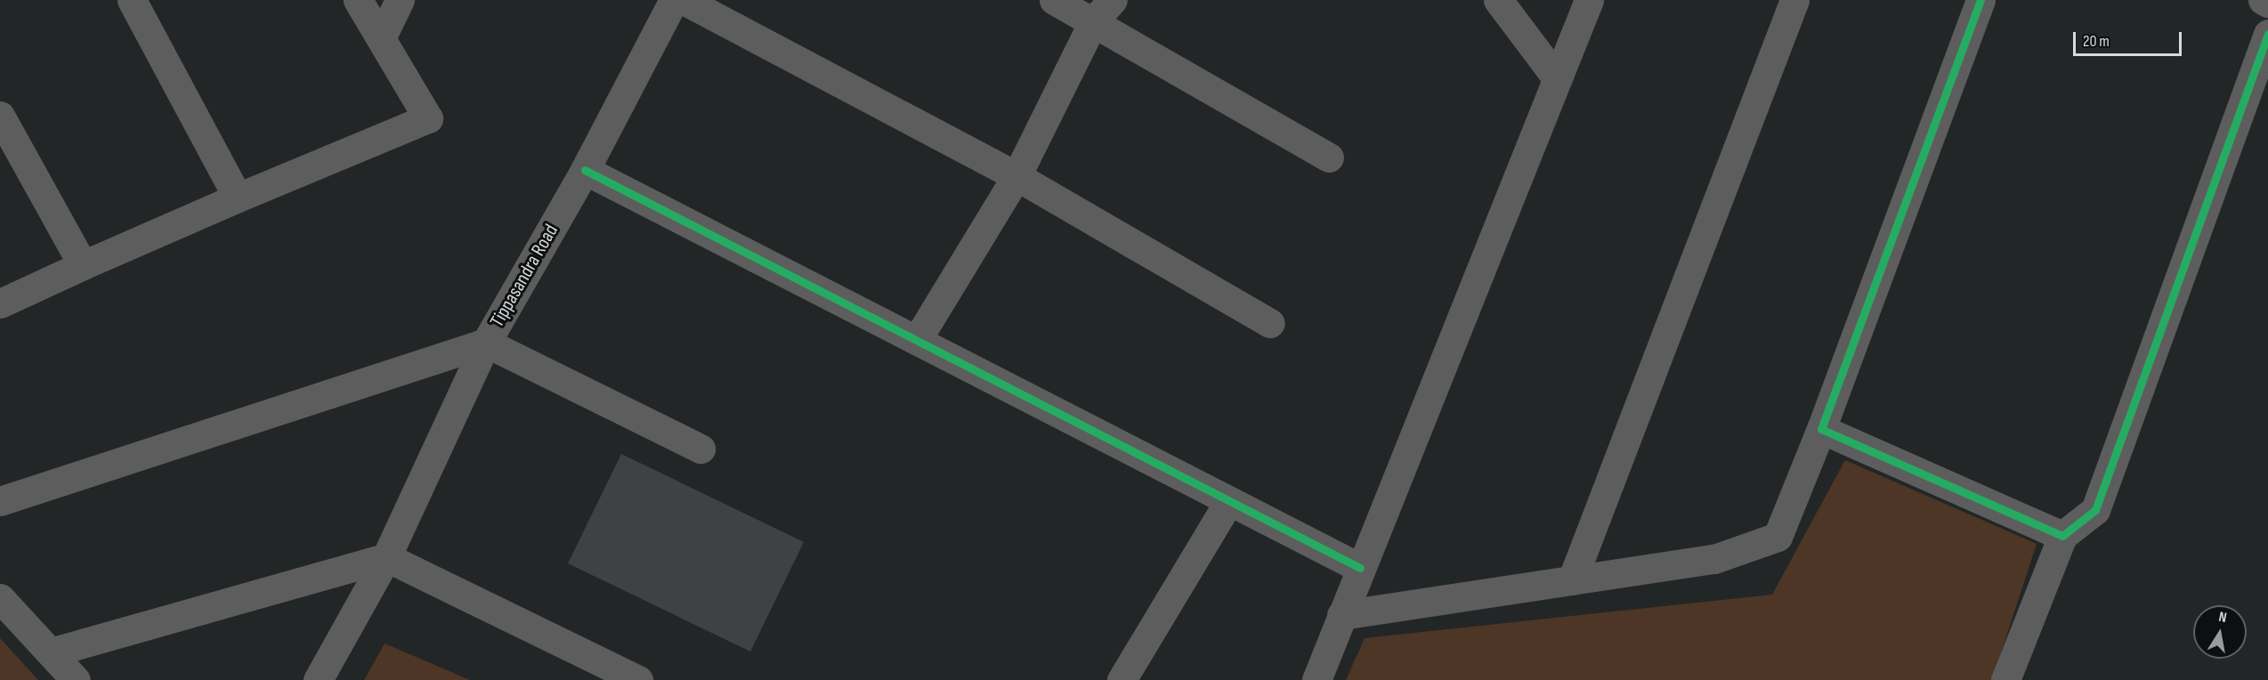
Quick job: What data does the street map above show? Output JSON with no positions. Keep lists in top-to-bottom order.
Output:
{
  "streets": {
    "street": ["Tippasandra Road"]
  },
  "scale_bar": "20 m",
  "north": "top"
}
